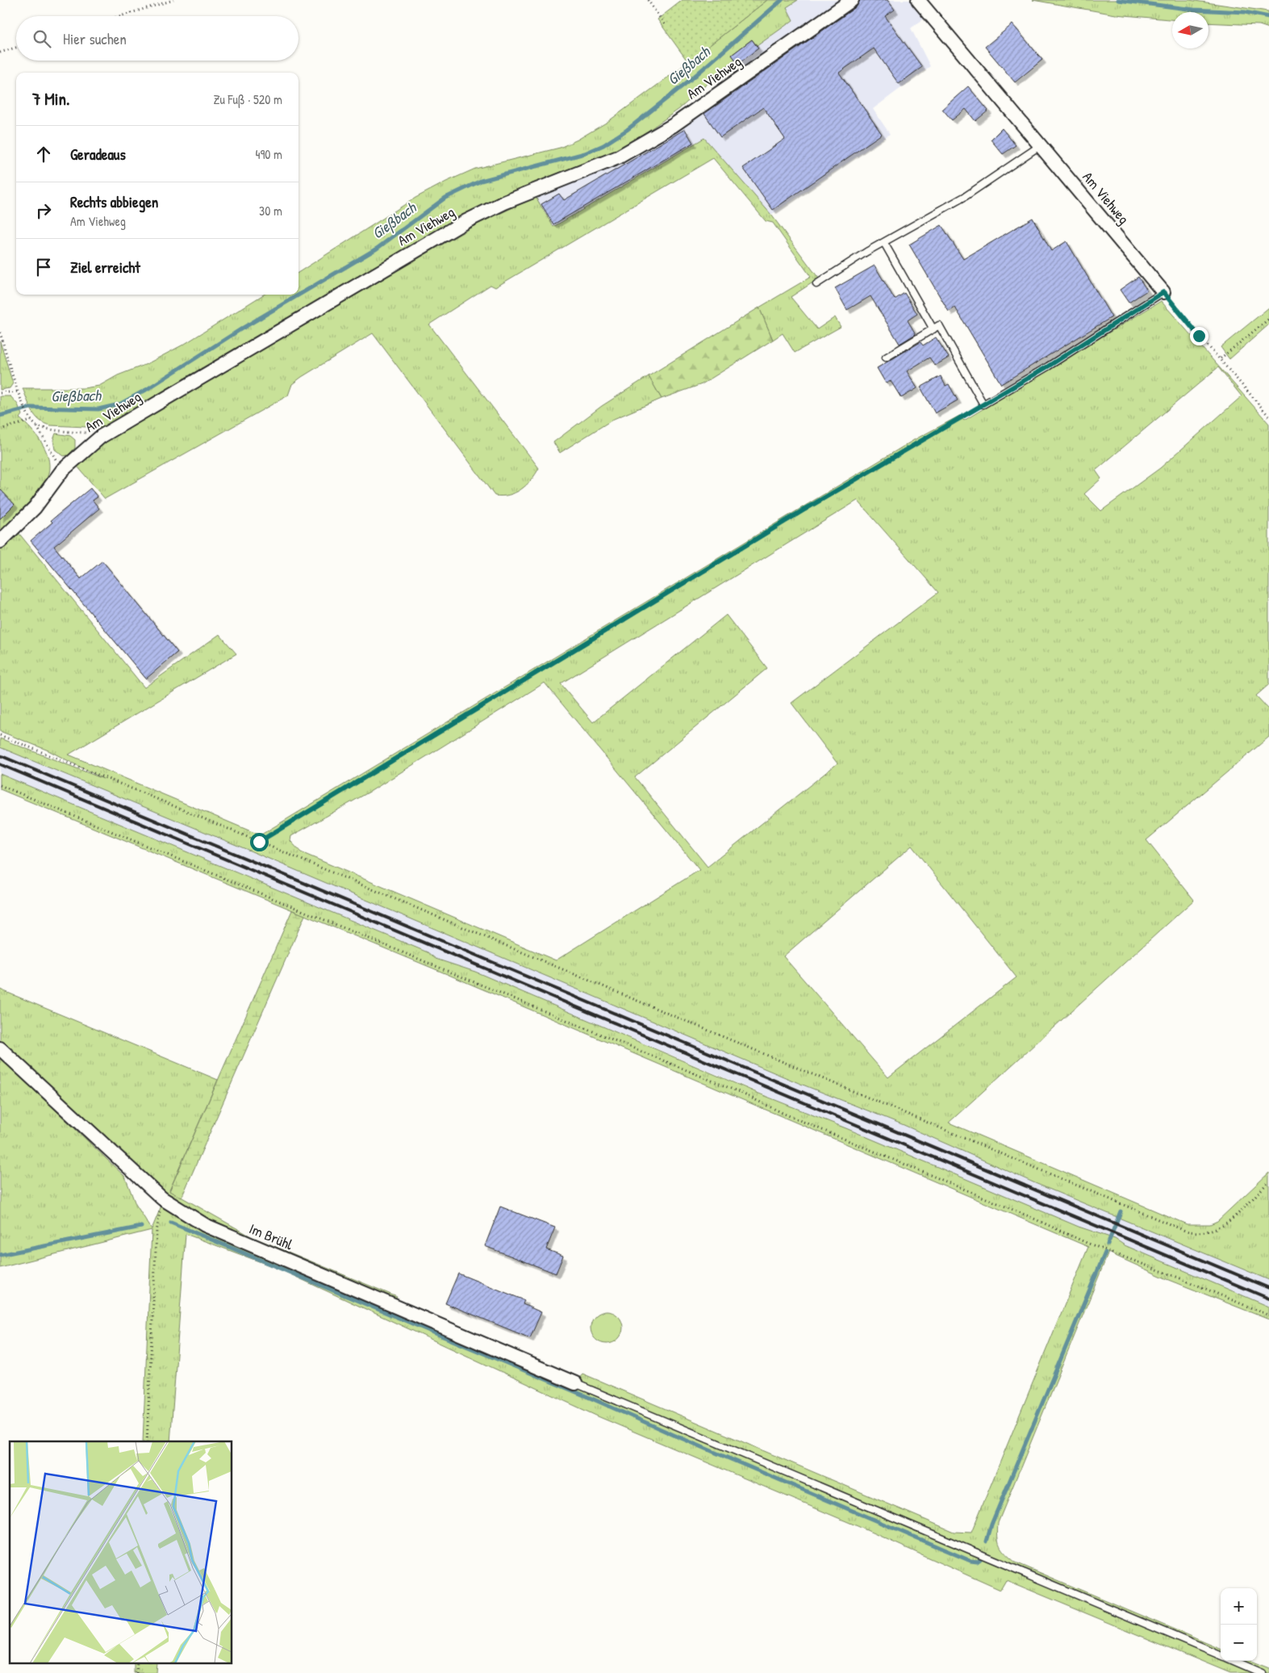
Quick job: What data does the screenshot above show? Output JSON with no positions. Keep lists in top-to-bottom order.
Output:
{
  "streets": {
    "street": ["Am Viehweg", "Im Brühl"]
  },
  "water": ["Gießbach"],
  "north": "left",
  "page": {
    "search": "Hier suchen",
    "heading": ["7 Min.", "Zu Fuß · 520 m"],
    "list": [
      ["Geradeaus", "490 m"],
      ["Rechts abbiegen", "Am Viehweg", "30 m"],
      "Ziel erreicht"
    ],
    "map_buttons": ["+", "−"]
  }
}
